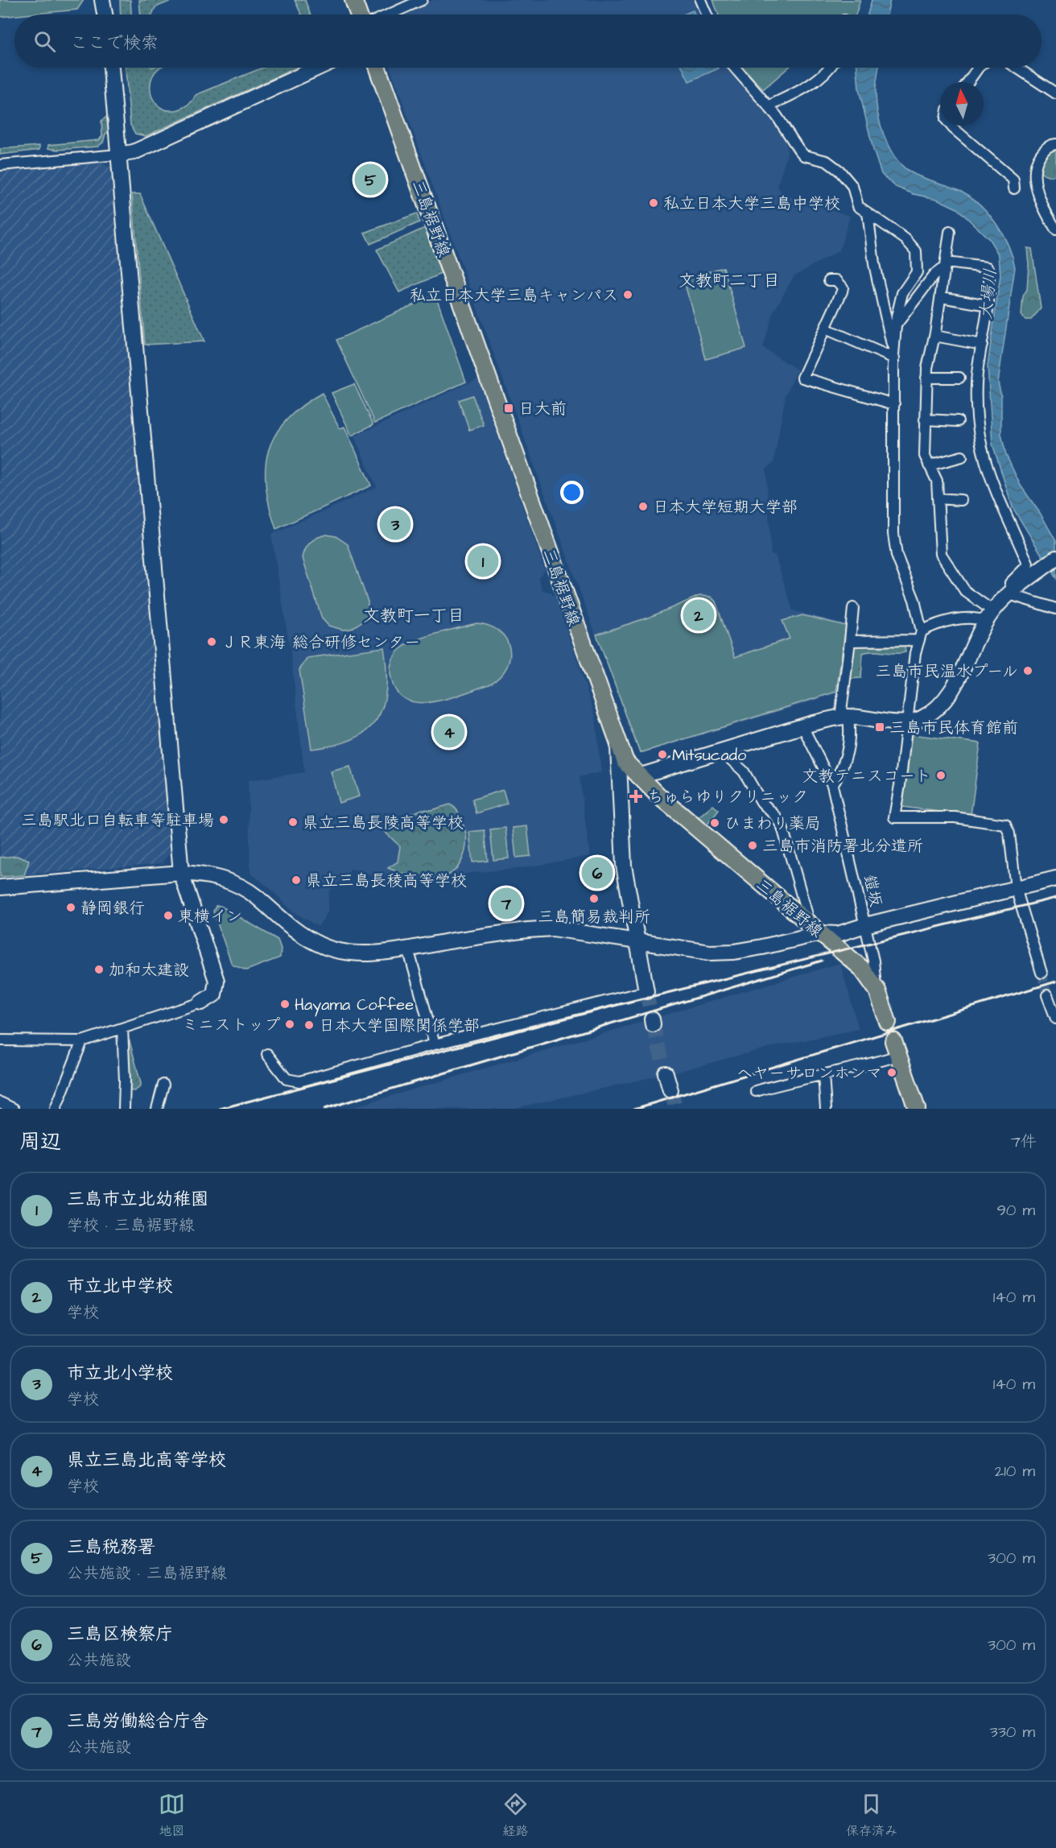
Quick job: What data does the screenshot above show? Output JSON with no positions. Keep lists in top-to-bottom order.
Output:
{
  "streets": {
    "main road": ["三島裾野線"],
    "street": ["鎧坂"]
  },
  "crossings": [
    ["三島裾野線", "鎧坂"]
  ],
  "districts": ["文教町二丁目", "文教町一丁目"],
  "water": ["大場川"],
  "places": {
    "other": [
      "私立日本大学三島中学校",
      "私立日本大学三島キャンパス",
      "日本大学短期大学部",
      "ＪＲ東海 総合研修センター",
      "三島市民温水プール",
      "Mitsucado",
      "文教テニスコート",
      "三島駅北口自転車等駐車場",
      "県立三島長陵高等学校",
      "ひまわり薬局",
      "三島市消防署北分遣所",
      "県立三島長稜高等学校",
      "三島簡易裁判所",
      "静岡銀行",
      "東横イン",
      "加和太建設",
      "Hayama Coffee",
      "ミニストップ",
      "日本大学国際関係学部",
      "ヘヤーサロンホンマ"
    ],
    "transit": ["日大前", "三島市民体育館前"],
    "health": ["ちゅらゆりクリニック"]
  },
  "north": "top",
  "page": {
    "search": "ここで検索",
    "pins": [
      "5",
      "3",
      "1",
      "2",
      "4",
      "6",
      "7"
    ],
    "heading": ["周辺", "7件"],
    "list": [
      {
        "mark": "1",
        "name": "三島市立北幼稚園",
        "note": "学校 · 三島裾野線",
        "value": "90 m"
      },
      {
        "mark": "2",
        "name": "市立北中学校",
        "note": "学校",
        "value": "140 m"
      },
      {
        "mark": "3",
        "name": "市立北小学校",
        "note": "学校",
        "value": "140 m"
      },
      {
        "mark": "4",
        "name": "県立三島北高等学校",
        "note": "学校",
        "value": "210 m"
      },
      {
        "mark": "5",
        "name": "三島税務署",
        "note": "公共施設 · 三島裾野線",
        "value": "300 m"
      },
      {
        "mark": "6",
        "name": "三島区検察庁",
        "note": "公共施設",
        "value": "300 m"
      },
      {
        "mark": "7",
        "name": "三島労働総合庁舎",
        "note": "公共施設",
        "value": "330 m"
      }
    ],
    "nav": ["地図", "経路", "保存済み"]
  }
}
